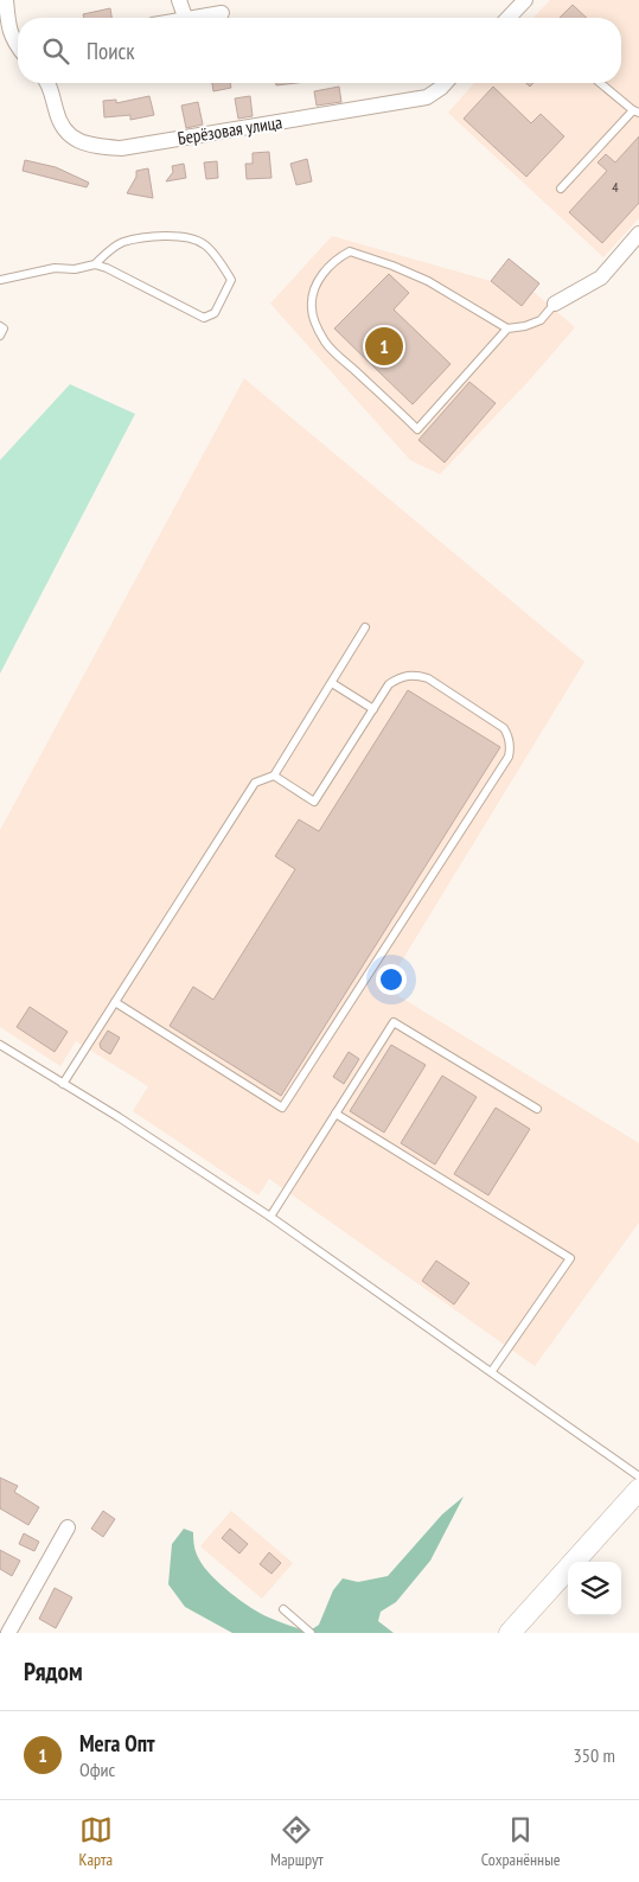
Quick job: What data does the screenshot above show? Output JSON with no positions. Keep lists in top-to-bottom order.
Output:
{
  "streets": {
    "street": ["Берёзовая улица"]
  },
  "house_numbers": ["4"],
  "page": {
    "search": "Поиск",
    "pins": "1",
    "heading": "Рядом",
    "list": [
      {
        "mark": "1",
        "name": "Мега Опт",
        "note": "Офис",
        "value": "350 m"
      }
    ],
    "nav": ["Карта", "Маршрут", "Сохранённые"]
  }
}
